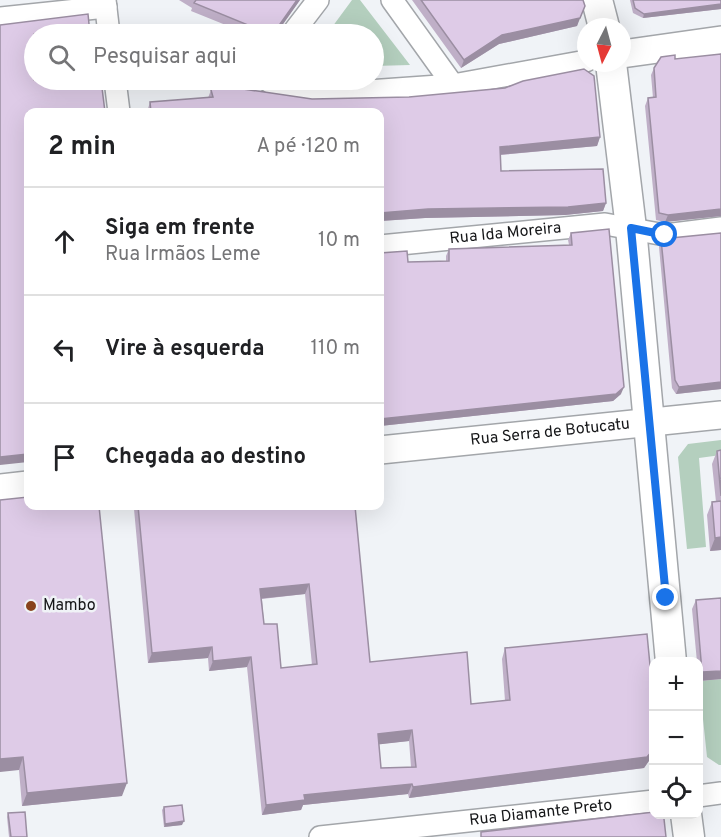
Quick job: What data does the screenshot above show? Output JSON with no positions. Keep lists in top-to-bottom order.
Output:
{
  "streets": {
    "street": ["Rua Ida Moreira", "Rua Serra de Botucatu", "Rua Diamante Preto"]
  },
  "places": ["Mambo"],
  "north": "bottom",
  "page": {
    "search": "Pesquisar aqui",
    "heading": ["2 min", "A pé · 120 m"],
    "list": [
      ["Siga em frente", "Rua Irmãos Leme", "10 m"],
      ["Vire à esquerda", "110 m"],
      "Chegada ao destino"
    ],
    "map_buttons": ["+", "−"]
  }
}
